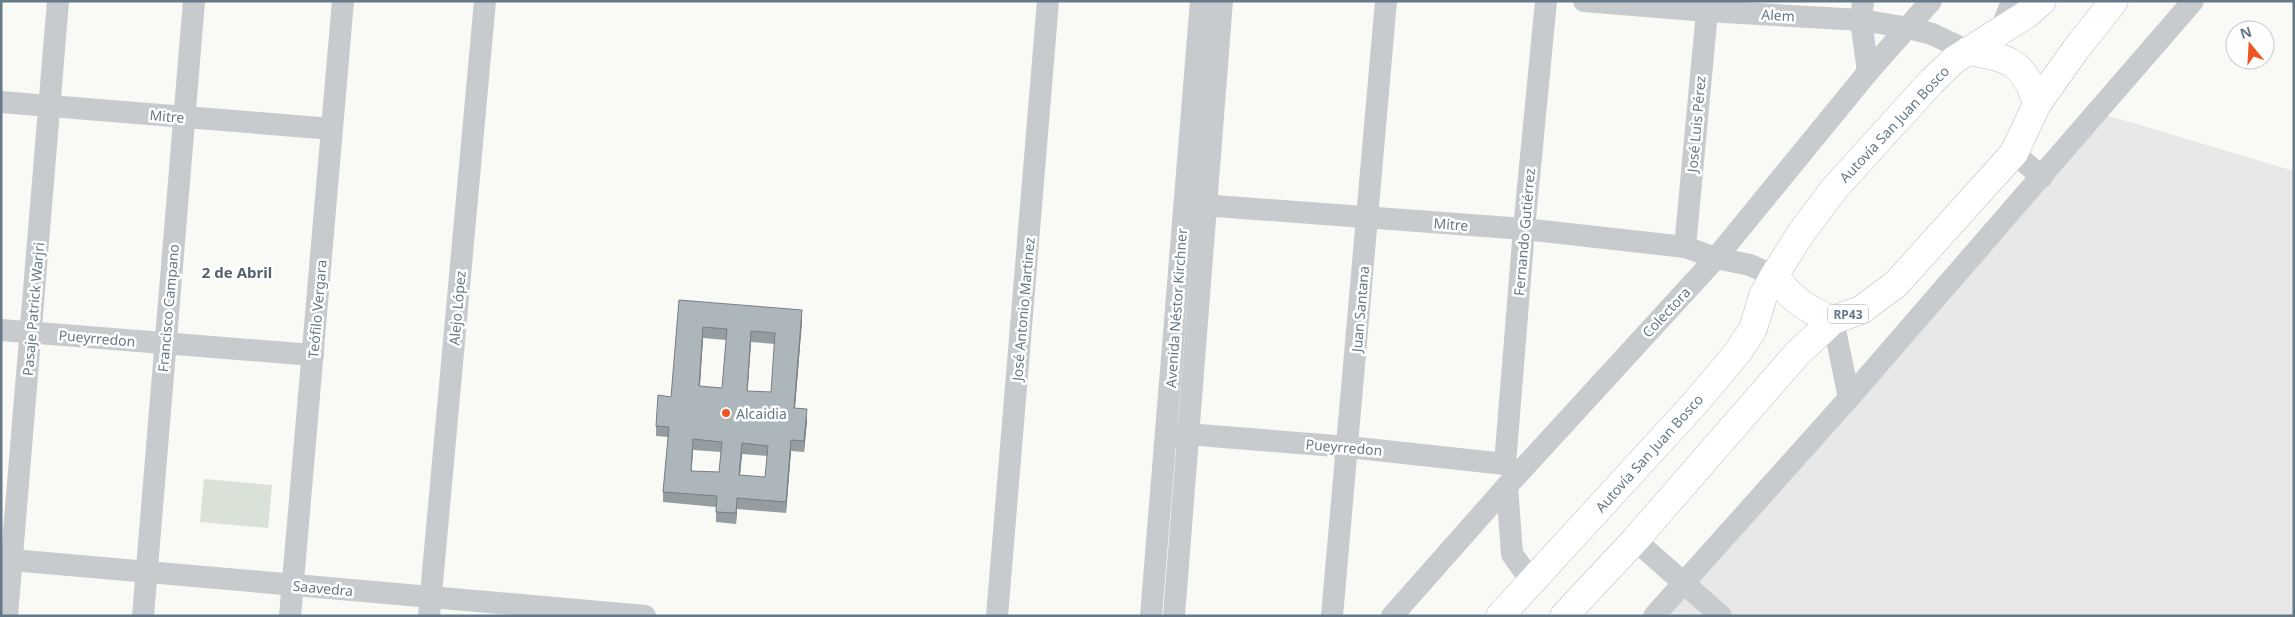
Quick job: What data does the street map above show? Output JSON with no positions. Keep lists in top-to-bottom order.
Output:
{
  "streets": {
    "main road": ["Autovía San Juan Bosco", "RP43"],
    "street": [
      "Alem",
      "Mitre",
      "José Luis Pérez",
      "Fernando Gutiérrez",
      "Francisco Campano",
      "Alejo López",
      "Avenida Néstor Kirchner",
      "Pasaje Patrick Warjri",
      "Teófilo Vergara",
      "José Antonio Martinez",
      "Juan Santana",
      "Colectora",
      "Pueyrredon",
      "Saavedra"
    ]
  },
  "crossings": [
    ["Alem", "José Luis Pérez"],
    ["Alem", "Autovía San Juan Bosco"],
    ["Alem", "Colectora"],
    ["Mitre", "José Luis Pérez"],
    ["Mitre", "Autovía San Juan Bosco"],
    ["Mitre", "Fernando Gutiérrez"],
    ["Mitre", "Francisco Campano"],
    ["Mitre", "Avenida Néstor Kirchner"],
    ["Mitre", "Pasaje Patrick Warjri"],
    ["Mitre", "Teófilo Vergara"],
    ["Mitre", "Juan Santana"],
    ["Mitre", "Colectora"],
    ["Mitre", "RP43"],
    ["Autovía San Juan Bosco", "Fernando Gutiérrez"],
    ["Autovía San Juan Bosco", "RP43"],
    ["Fernando Gutiérrez", "Colectora"],
    ["Fernando Gutiérrez", "Pueyrredon"],
    ["Francisco Campano", "Pueyrredon"],
    ["Francisco Campano", "Saavedra"],
    ["Alejo López", "Saavedra"],
    ["Avenida Néstor Kirchner", "Pueyrredon"],
    ["Pasaje Patrick Warjri", "Pueyrredon"],
    ["Pasaje Patrick Warjri", "Saavedra"],
    ["Teófilo Vergara", "Pueyrredon"],
    ["Teófilo Vergara", "Saavedra"],
    ["Juan Santana", "Pueyrredon"],
    ["Colectora", "Pueyrredon"]
  ],
  "districts": ["2 de Abril"],
  "places": ["Alcaidia"],
  "north": "top"
}
